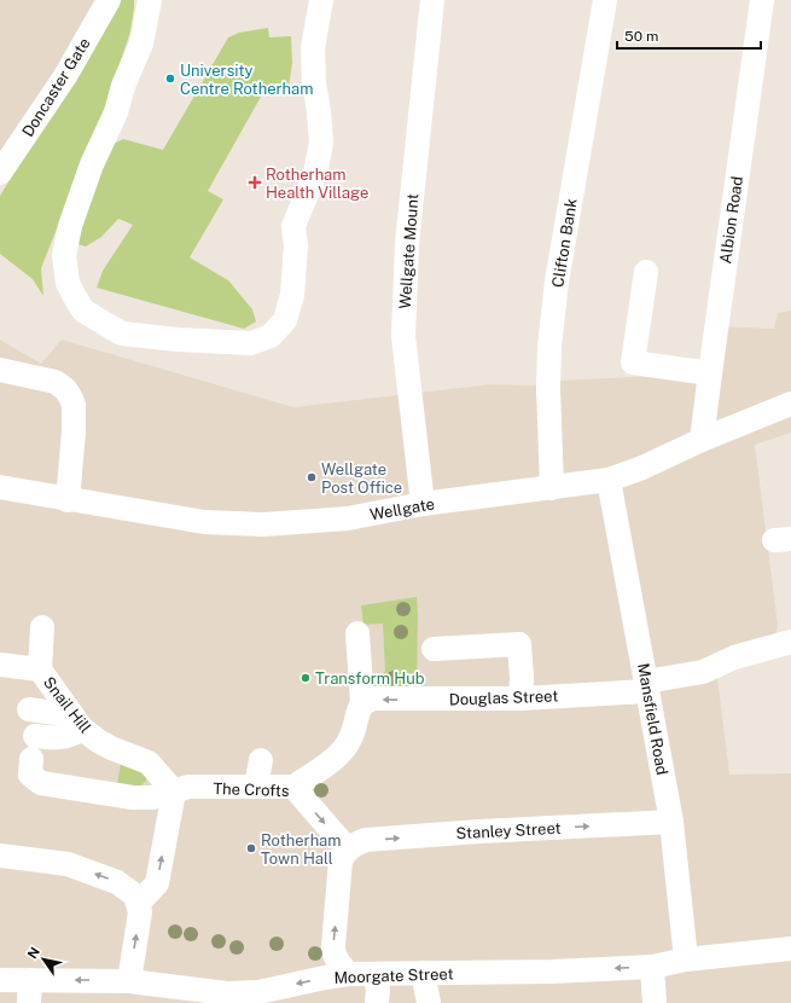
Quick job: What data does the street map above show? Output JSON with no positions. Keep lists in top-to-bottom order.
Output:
{
  "streets": {
    "street": [
      "Doncaster Gate",
      "Albion Road",
      "Clifton Bank",
      "Wellgate Mount",
      "Wellgate",
      "Douglas Street",
      "Snail Hill",
      "Mansfield Road",
      "The Crofts",
      "Stanley Street",
      "Moorgate Street"
    ]
  },
  "crossings": [
    ["Albion Road", "Wellgate"],
    ["Clifton Bank", "Wellgate"],
    ["Wellgate Mount", "Wellgate"],
    ["Wellgate", "Mansfield Road"],
    ["Douglas Street", "Mansfield Road"],
    ["Snail Hill", "The Crofts"],
    ["Mansfield Road", "Stanley Street"],
    ["Mansfield Road", "Moorgate Street"],
    ["The Crofts", "Stanley Street"]
  ],
  "one_way": ["Douglas Street", "Stanley Street", "Moorgate Street"],
  "places": {
    "other": [
      "University Centre Rotherham",
      "Wellgate Post Office",
      "Transform Hub",
      "Rotherham Town Hall"
    ],
    "health": ["Rotherham Health Village"]
  },
  "scale_bar": "50 m",
  "north": "top left"
}
